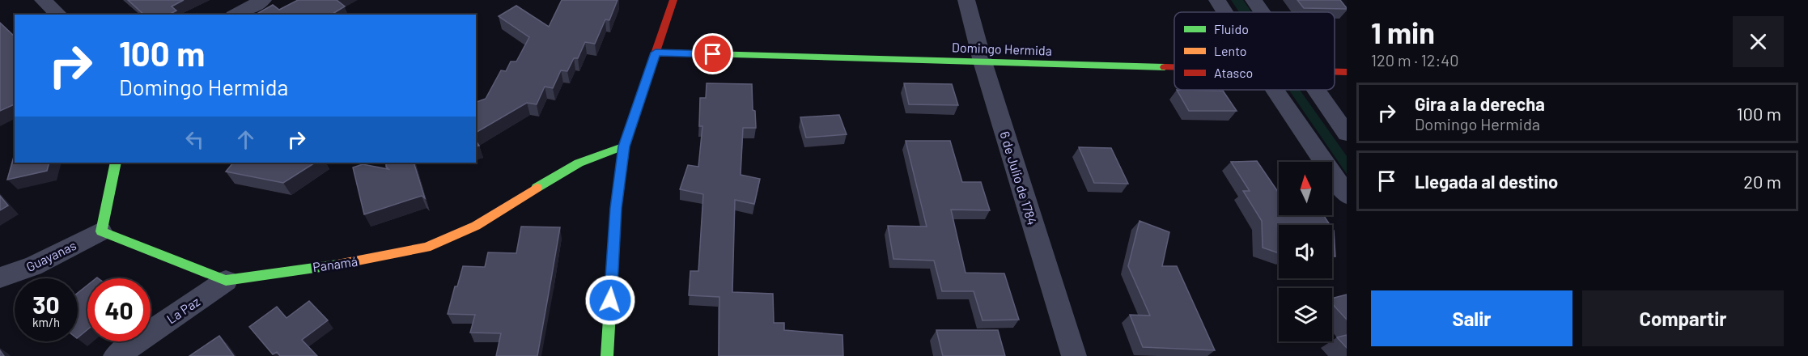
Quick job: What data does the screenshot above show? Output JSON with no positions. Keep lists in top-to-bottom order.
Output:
{
  "streets": {
    "street": [
      "Domingo Hermida",
      "6 de Julio de 1784",
      "Guayanas",
      "Panamá",
      "La Paz"
    ]
  },
  "crossings": [
    ["Domingo Hermida", "6 de Julio de 1784"],
    ["Guayanas", "Panamá"],
    ["Panamá", "La Paz"]
  ],
  "legend": ["Fluido", "Lento", "Atasco"],
  "north": "top",
  "page": {
    "heading": ["1 min", "120 m · 12:40"],
    "turn": ["100 m", "Domingo Hermida"],
    "list": [
      {
        "name": "Gira a la derecha",
        "note": "Domingo Hermida",
        "value": "100 m"
      },
      {
        "name": "Llegada al destino",
        "value": "20 m"
      }
    ],
    "speed": "30 km/h",
    "limit": "40",
    "buttons": ["Salir", "Compartir"]
  }
}
